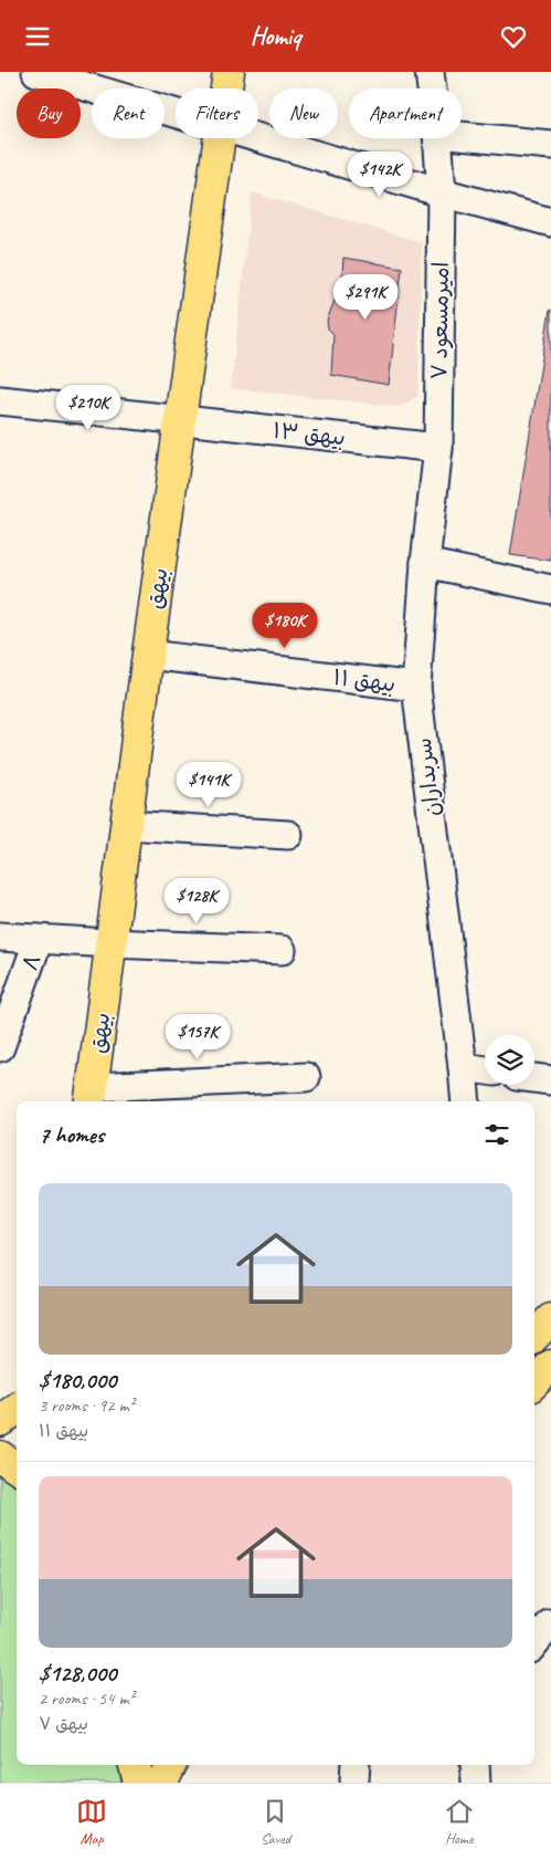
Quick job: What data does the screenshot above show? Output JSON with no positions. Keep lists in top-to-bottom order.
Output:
{
  "streets": {
    "main road": ["بیهق"],
    "street": [
      "امیرمسعود ۷",
      "بیهق ۱۳",
      "بیهق ۱۱",
      "سربداران",
      "۸"
    ]
  },
  "crossings": [
    ["امیرمسعود ۷", "بیهق ۱۳"],
    ["امیرمسعود ۷", "سربداران"],
    ["بیهق ۱۳", "بیهق"],
    ["بیهق ۱۳", "سربداران"],
    ["بیهق", "بیهق ۱۱"],
    ["بیهق ۱۱", "سربداران"]
  ],
  "page": {
    "header": "Homiq",
    "chip": [
      "Buy",
      "Rent",
      "Filters",
      "New",
      "Apartment"
    ],
    "price": [
      "$142K",
      "$291K",
      "$210K",
      "$180K",
      "$141K",
      "$128K",
      "$157K"
    ],
    "heading": "7 homes",
    "list": [
      {
        "name": "$180,000",
        "note": "3 rooms · 92 m² · بیهق ۱۱"
      },
      {
        "name": "$128,000",
        "note": "2 rooms · 54 m² · بیهق ۷"
      }
    ],
    "tabs": ["Map", "Saved", "Home"]
  }
}
